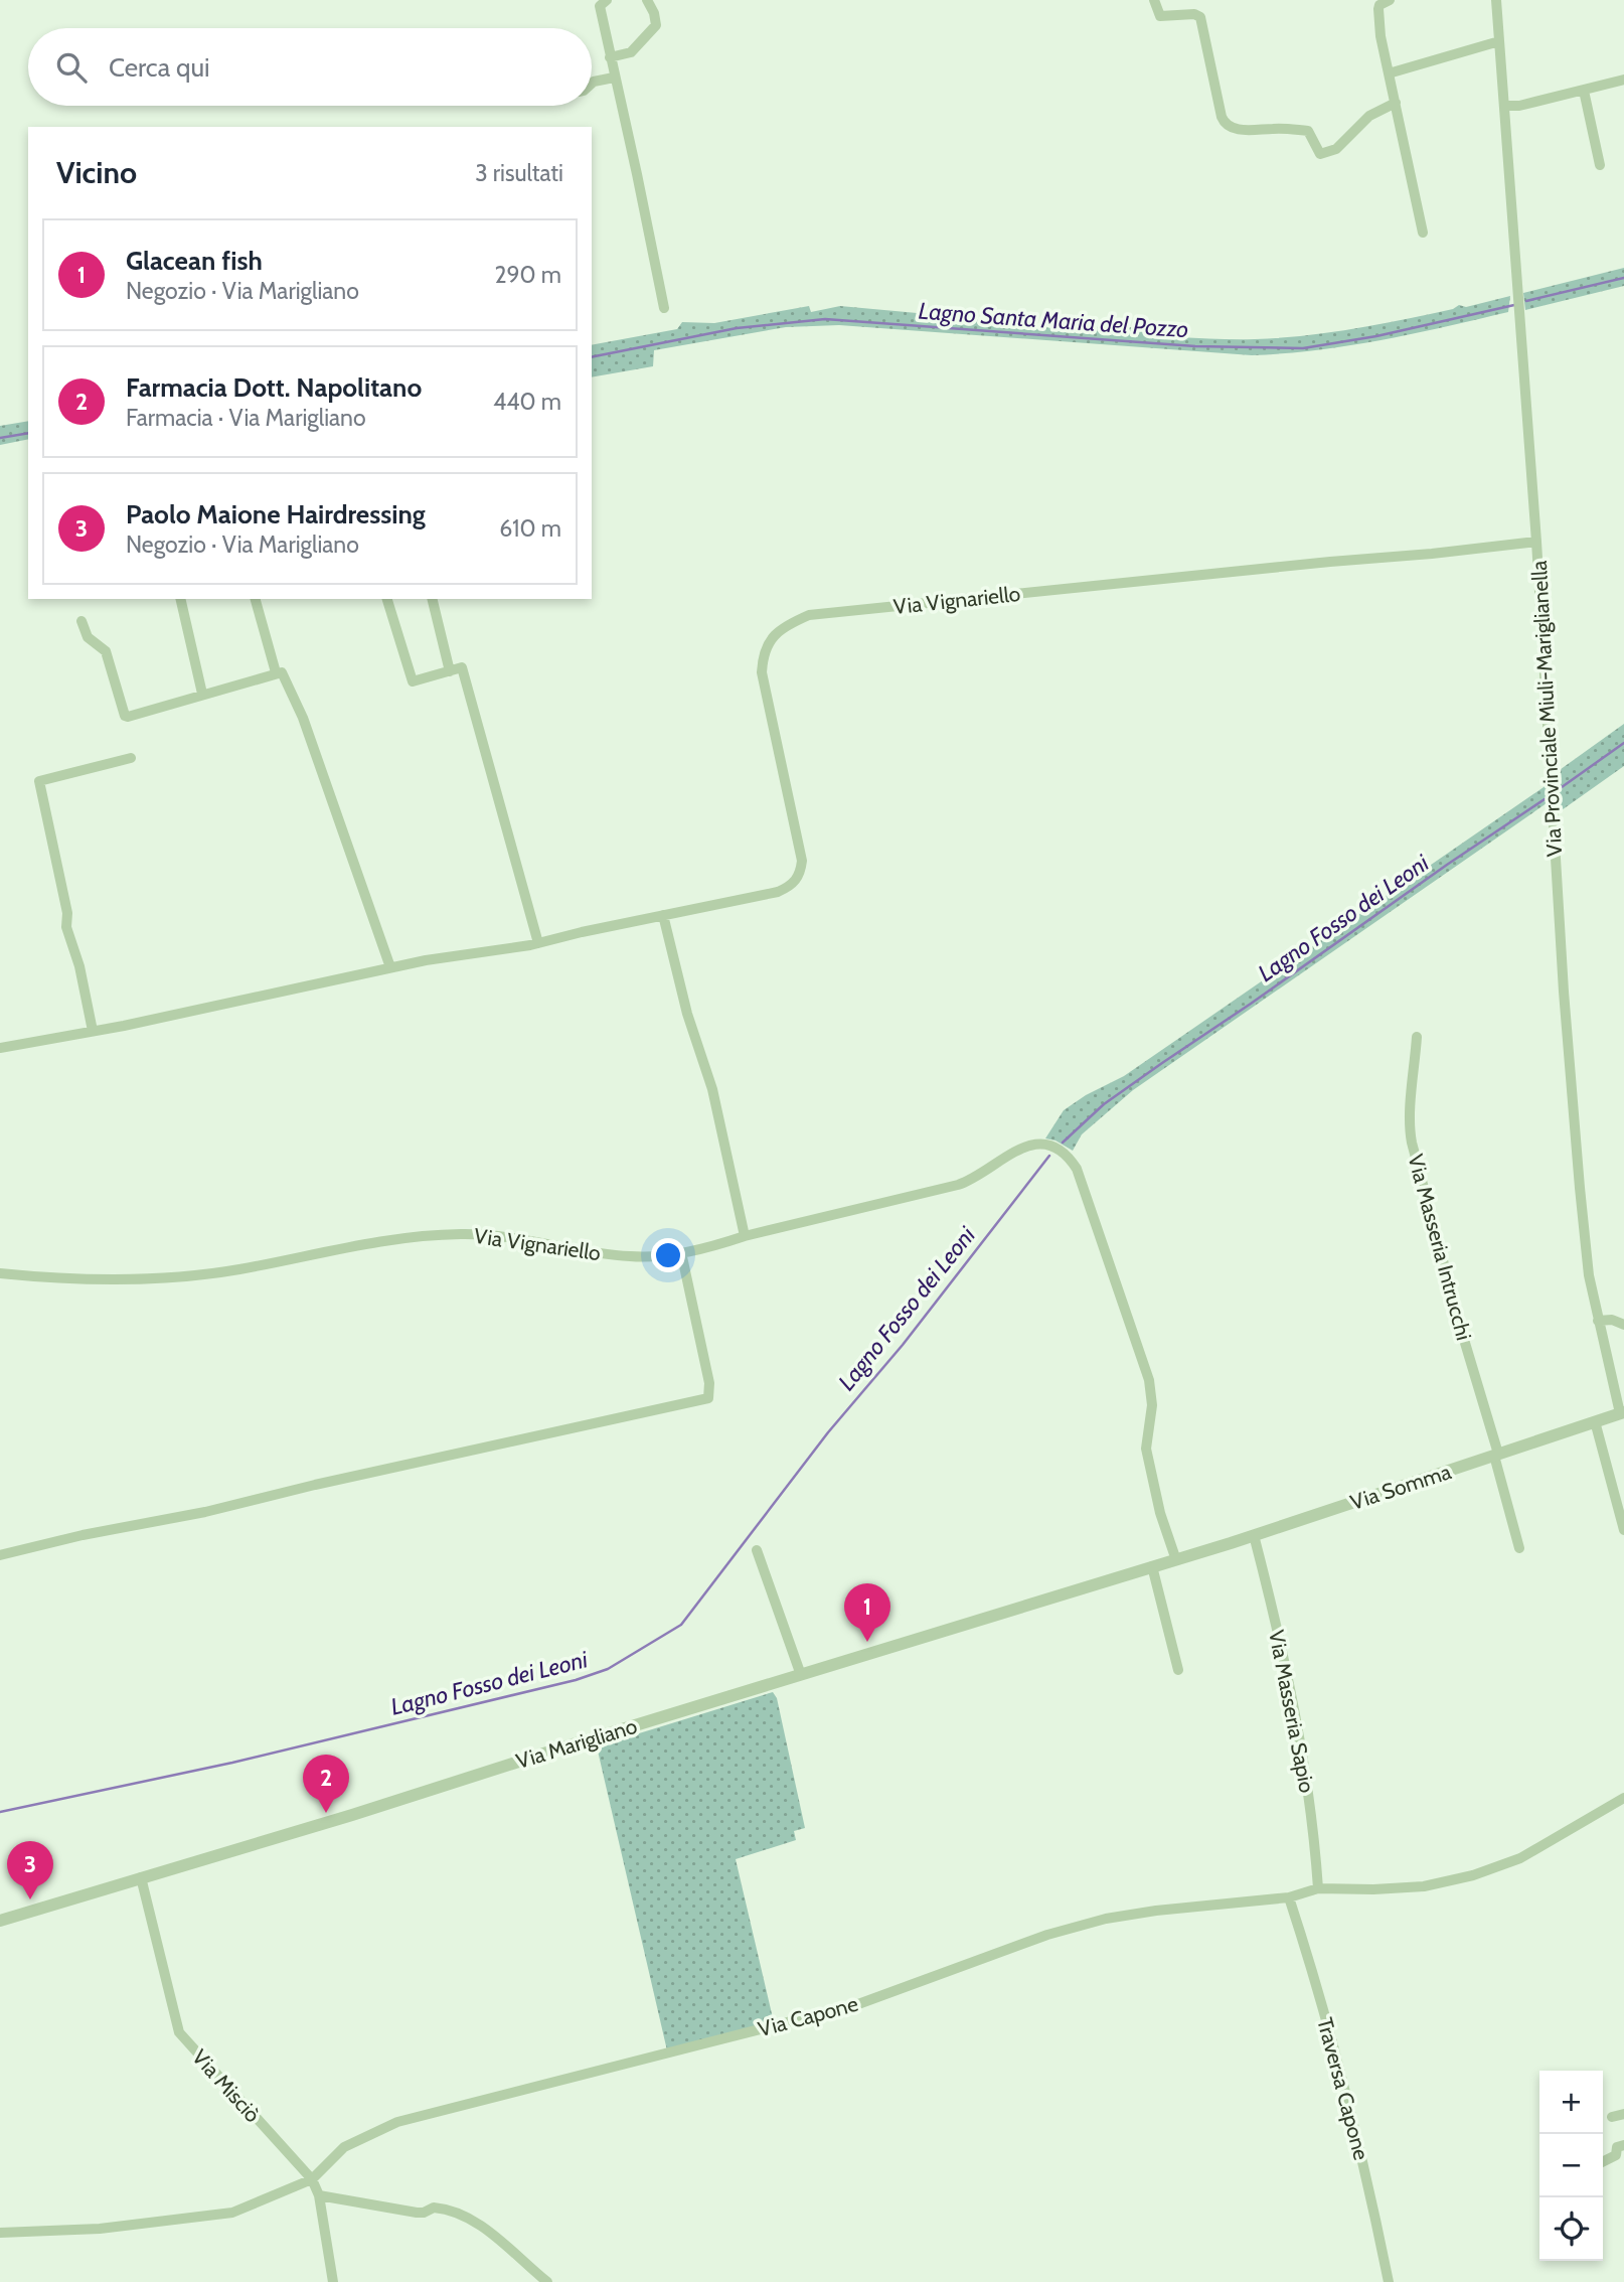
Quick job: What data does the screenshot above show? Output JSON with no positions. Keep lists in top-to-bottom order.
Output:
{
  "streets": {
    "street": [
      "Via Vignariello",
      "Via Provinciale Miuli-Mariglianella",
      "Via Masseria Intrucchi",
      "Via Somma",
      "Via Masseria Sapio",
      "Via Marigliano",
      "Via Capone",
      "Via Misciò",
      "Traversa Capone"
    ]
  },
  "crossings": [
    ["Via Vignariello", "Via Provinciale Miuli-Mariglianella"],
    ["Via Vignariello", "Via Somma"],
    ["Via Vignariello", "Via Marigliano"],
    ["Via Provinciale Miuli-Mariglianella", "Via Somma"],
    ["Via Masseria Intrucchi", "Via Somma"],
    ["Via Somma", "Via Masseria Sapio"],
    ["Via Somma", "Via Marigliano"],
    ["Via Masseria Sapio", "Via Capone"],
    ["Via Marigliano", "Via Misciò"],
    ["Via Capone", "Via Misciò"],
    ["Via Capone", "Traversa Capone"]
  ],
  "water": ["Lagno Santa Maria del Pozzo", "Lagno Fosso dei Leoni"],
  "page": {
    "search": "Cerca qui",
    "heading": ["Vicino", "3 risultati"],
    "list": [
      {
        "mark": "1",
        "name": "Glacean fish",
        "note": "Negozio · Via Marigliano",
        "value": "290 m"
      },
      {
        "mark": "2",
        "name": "Farmacia Dott. Napolitano",
        "note": "Farmacia · Via Marigliano",
        "value": "440 m"
      },
      {
        "mark": "3",
        "name": "Paolo Maione Hairdressing",
        "note": "Negozio · Via Marigliano",
        "value": "610 m"
      }
    ],
    "pins": ["1", "2", "3"],
    "map_buttons": ["+", "−"]
  }
}
